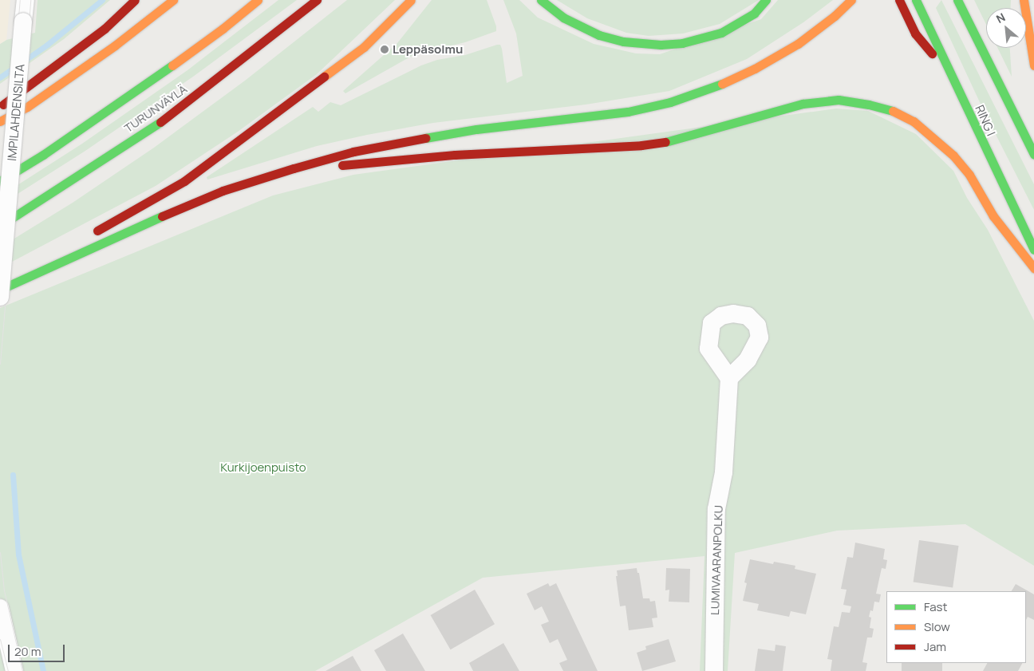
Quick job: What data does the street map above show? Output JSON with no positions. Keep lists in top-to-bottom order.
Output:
{
  "streets": {
    "highway": ["TURUNVÄYLÄ", "RING I"],
    "street": ["IMPILAHDENSILTA", "LUMIVAARANPOLKU"]
  },
  "parks": ["Kurkijoenpuisto"],
  "places": ["Leppäsolmu"],
  "legend": ["Fast", "Slow", "Jam"],
  "scale_bar": "20 m",
  "north": "top left"
}
